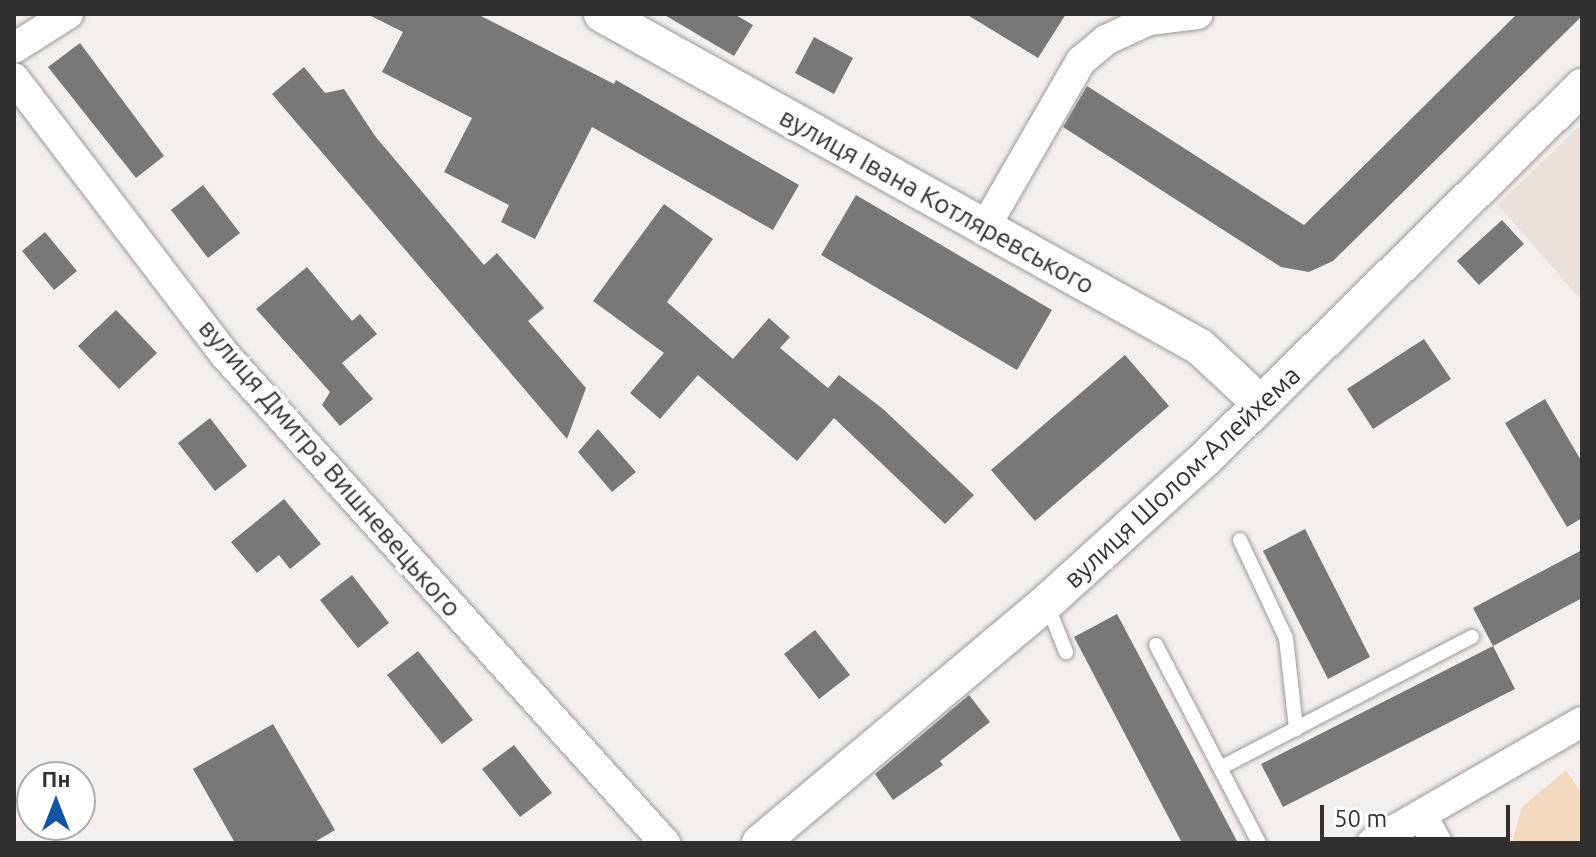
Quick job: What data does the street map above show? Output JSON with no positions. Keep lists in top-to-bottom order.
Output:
{
  "streets": {
    "street": ["вулиця Івана Котляревського", "вулиця Дмитра Вишневецького", "вулиця Шолом-Алейхема"]
  },
  "crossings": [
    ["вулиця Івана Котляревського", "вулиця Шолом-Алейхема"]
  ],
  "scale_bar": "50 m",
  "north": "top"
}
